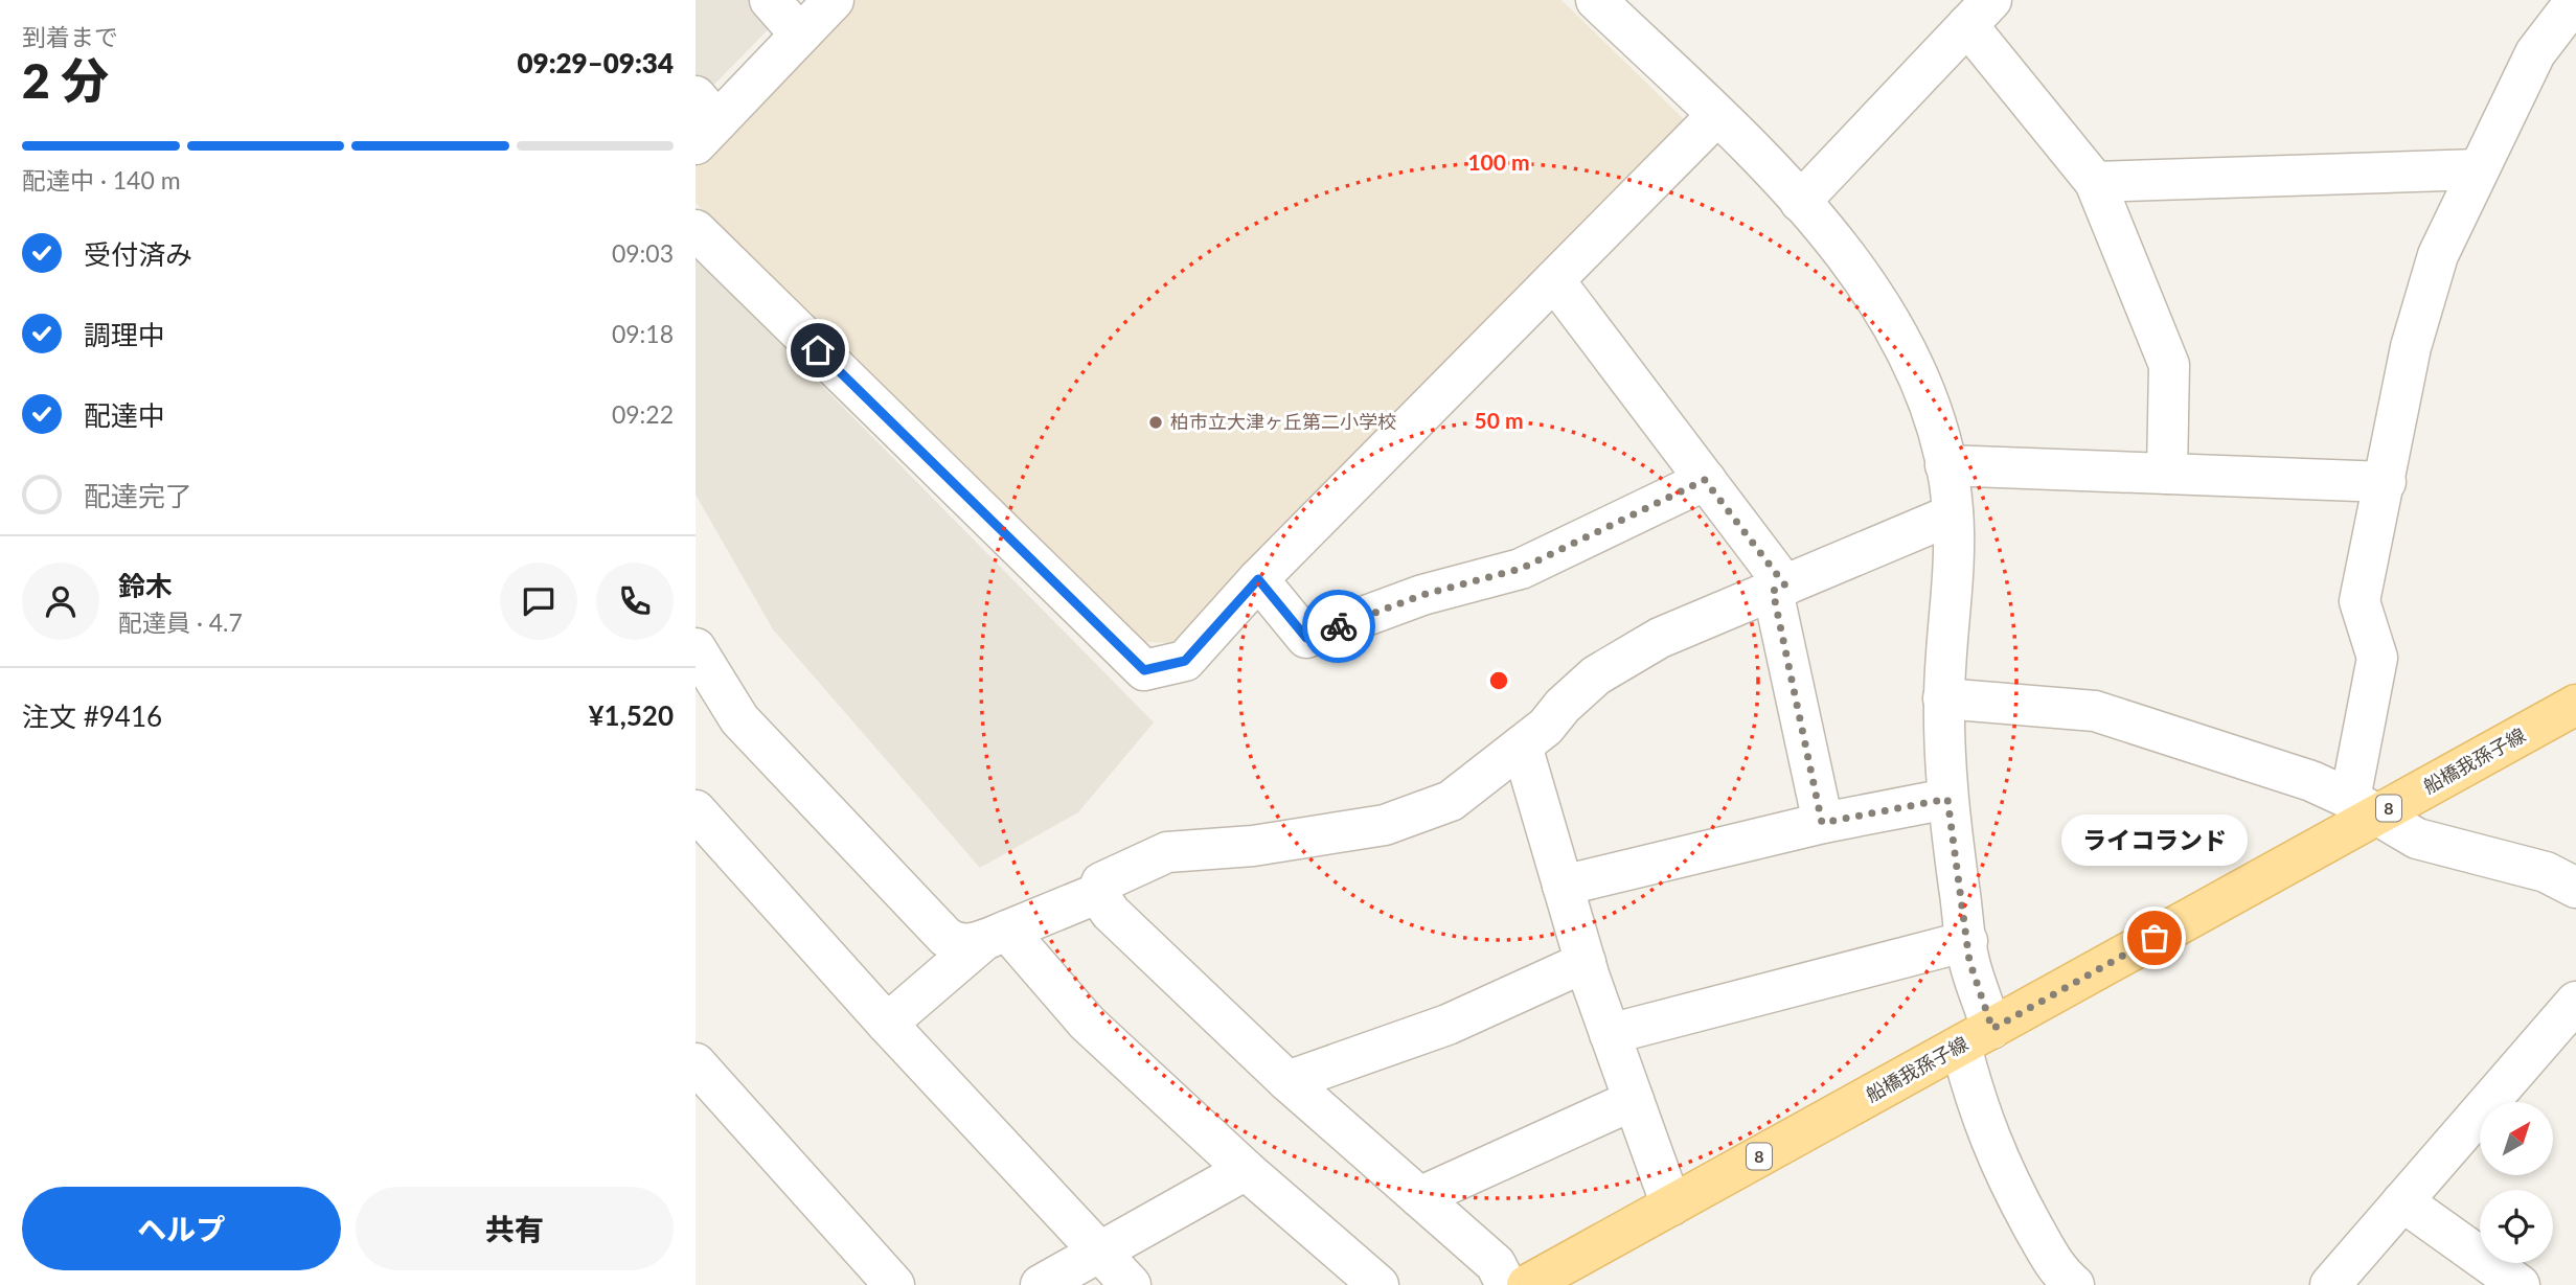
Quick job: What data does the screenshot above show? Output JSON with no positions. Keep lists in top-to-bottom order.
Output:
{
  "streets": {
    "main road": ["船橋我孫子線", "8"]
  },
  "places": ["柏市立大津ヶ丘第二小学校", "ライコランド"],
  "north": "top right",
  "page": {
    "heading": ["2 分", "到着まで", "09:29–09:34"],
    "panel": [
      "鈴木",
      "配達員 · 4.7",
      "注文 #9416",
      "¥1,520"
    ],
    "bar": "配達中 · 140 m",
    "list": [
      ["受付済み", "09:03"],
      ["調理中", "09:18"],
      ["配達中", "09:22"],
      "配達完了"
    ],
    "bubble": "ライコランド",
    "buttons": ["ヘルプ", "共有"]
  },
  "rings": ["100 m", "50 m"]
}
